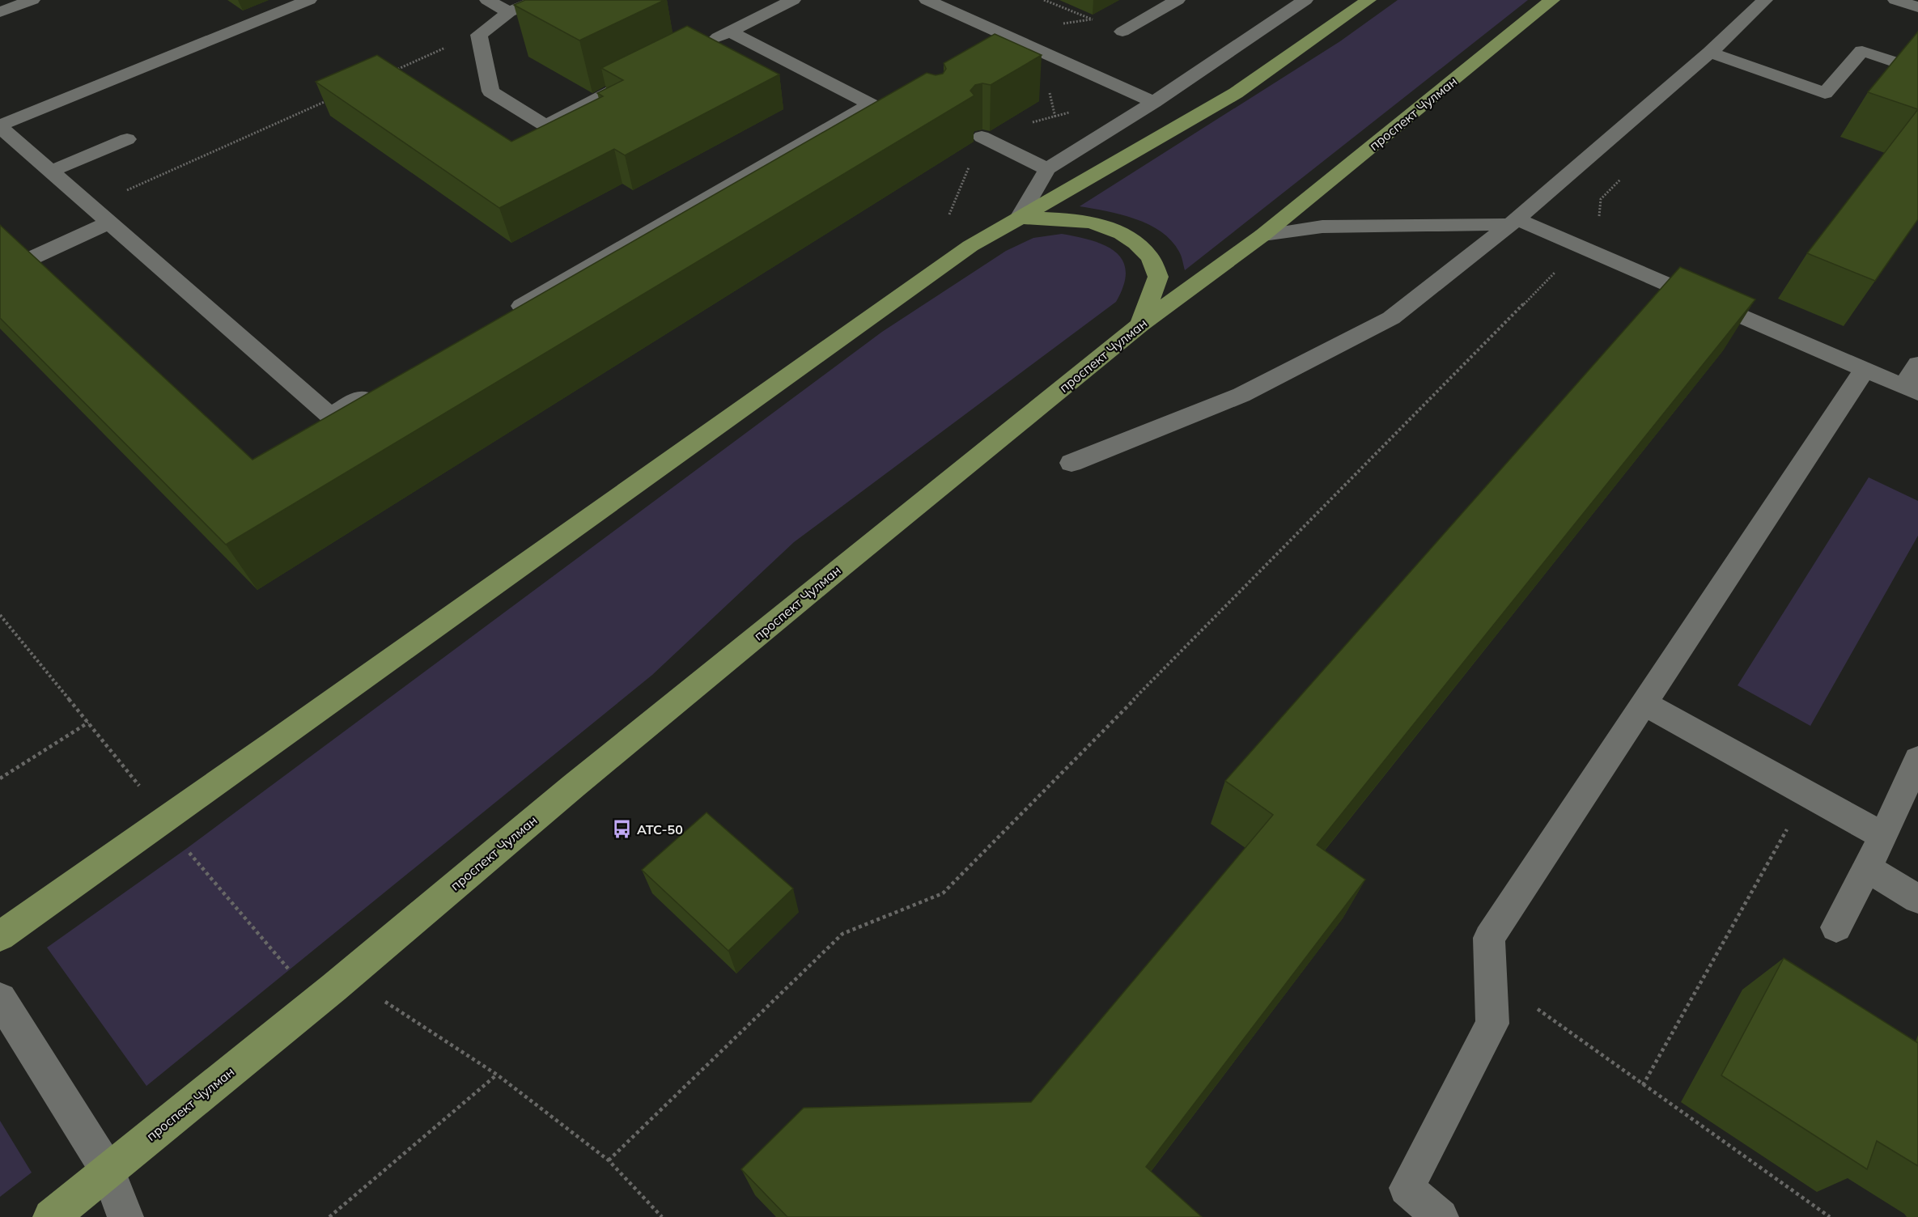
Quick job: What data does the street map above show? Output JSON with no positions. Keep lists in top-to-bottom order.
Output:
{
  "streets": {
    "main road": ["проспект Чулман"]
  },
  "places": {
    "bus stop": ["АТС-50"]
  }
}
